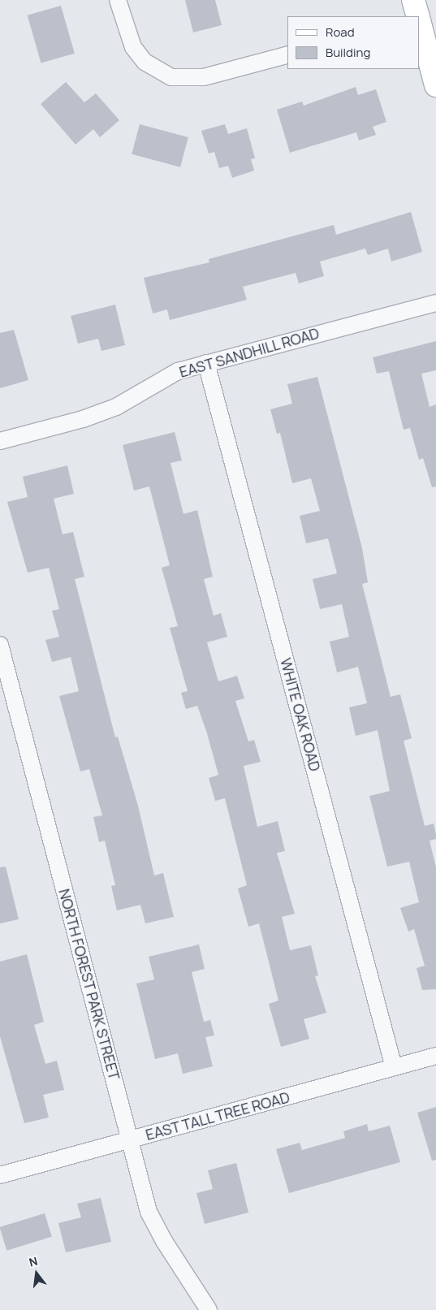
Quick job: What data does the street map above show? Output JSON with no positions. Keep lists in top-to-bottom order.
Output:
{
  "streets": {
    "street": [
      "EAST SANDHILL ROAD",
      "WHITE OAK ROAD",
      "NORTH FOREST PARK STREET",
      "EAST TALL TREE ROAD"
    ]
  },
  "crossings": [
    ["EAST SANDHILL ROAD", "WHITE OAK ROAD"],
    ["WHITE OAK ROAD", "EAST TALL TREE ROAD"],
    ["NORTH FOREST PARK STREET", "EAST TALL TREE ROAD"]
  ],
  "legend": ["Road", "Building"],
  "north": "top"
}
